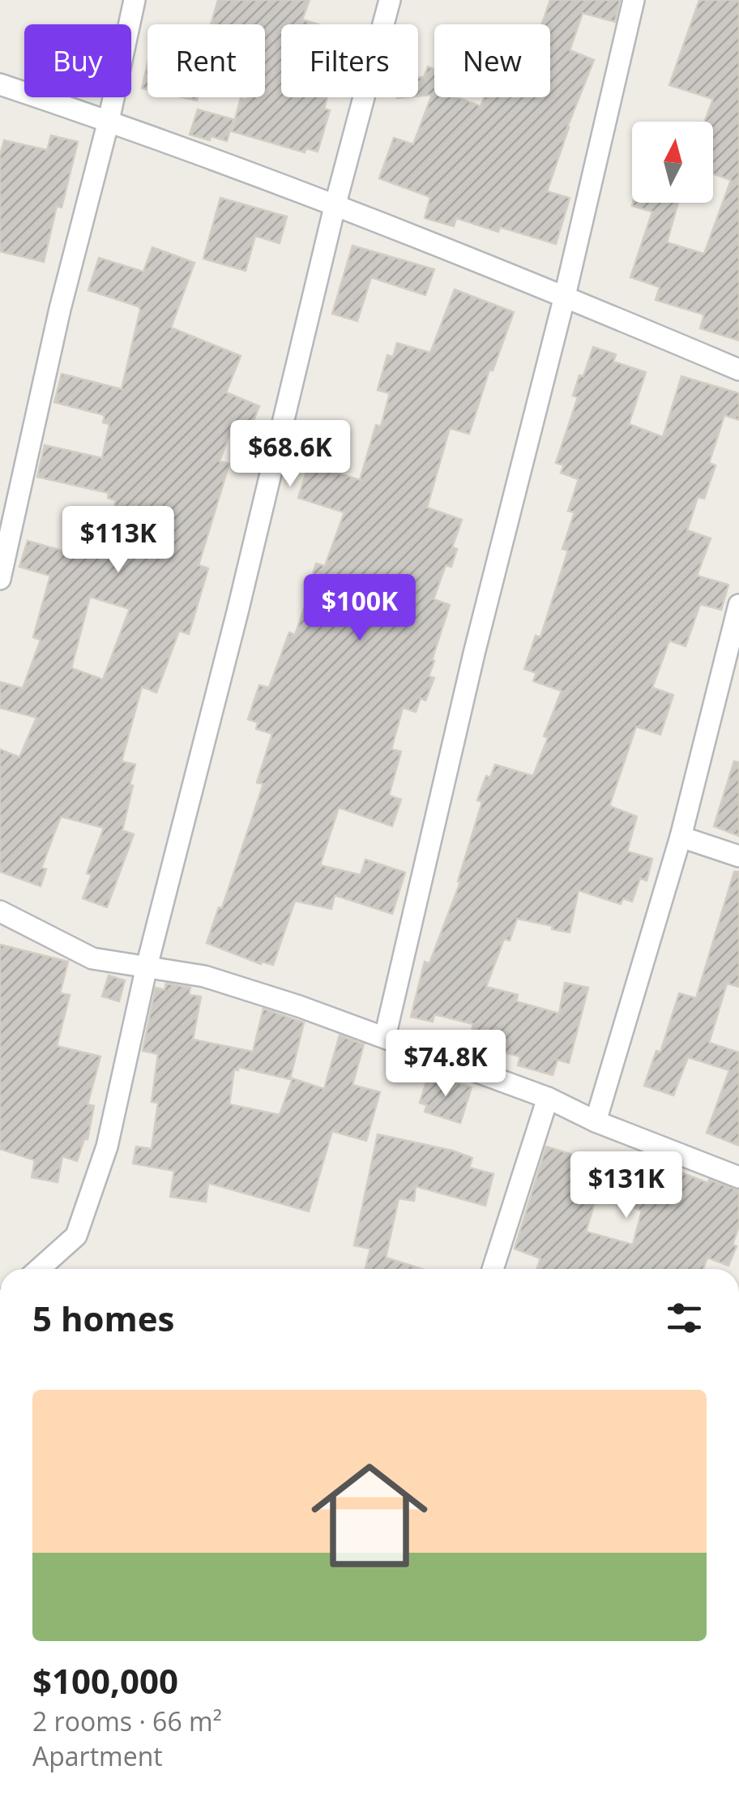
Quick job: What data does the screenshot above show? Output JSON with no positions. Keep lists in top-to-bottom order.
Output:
{
  "north": "top",
  "page": {
    "chip": [
      "Buy",
      "Rent",
      "Filters",
      "New"
    ],
    "price": [
      "$68.6K",
      "$113K",
      "$100K",
      "$74.8K",
      "$131K"
    ],
    "heading": "5 homes",
    "list": [
      {
        "name": "$100,000",
        "note": "2 rooms · 66 m² · Apartment"
      }
    ]
  }
}
